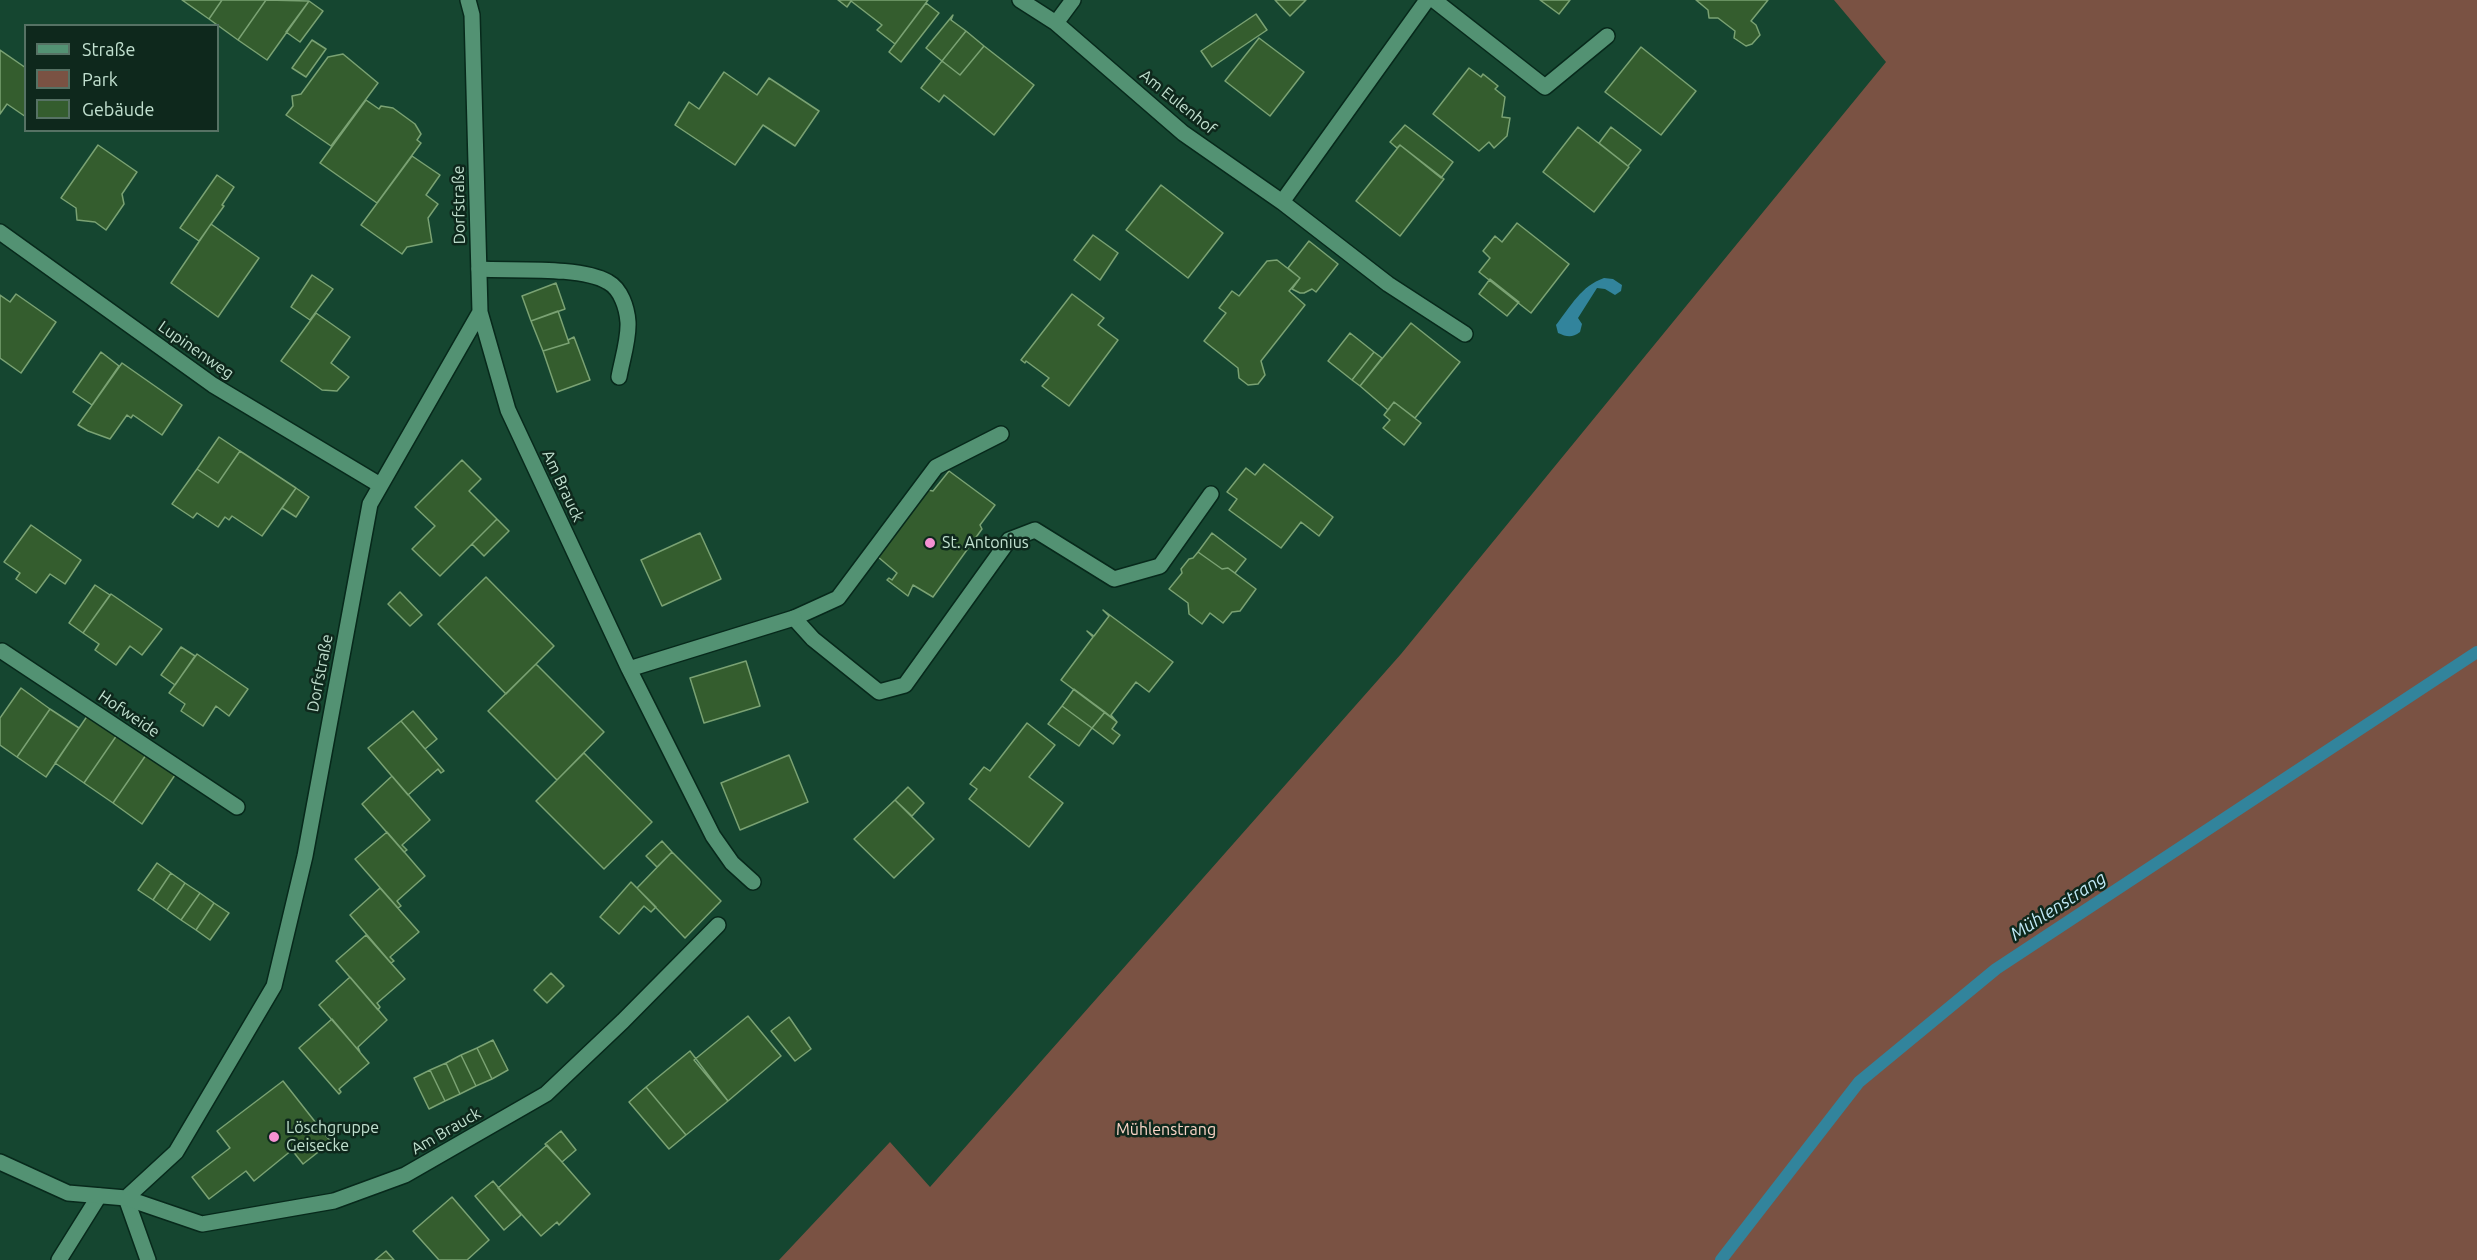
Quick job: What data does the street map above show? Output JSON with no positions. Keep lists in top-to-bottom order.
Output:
{
  "streets": {
    "street": [
      "Am Eulenhof",
      "Dorfstraße",
      "Lupinenweg",
      "Am Brauck",
      "Hofweide"
    ]
  },
  "crossings": [
    ["Dorfstraße", "Lupinenweg"],
    ["Dorfstraße", "Am Brauck"]
  ],
  "water": ["Mühlenstrang"],
  "parks": ["Mühlenstrang"],
  "places": ["St. Antonius", "Löschgruppe Geisecke"],
  "legend": ["Straße", "Park", "Gebäude"]
}
